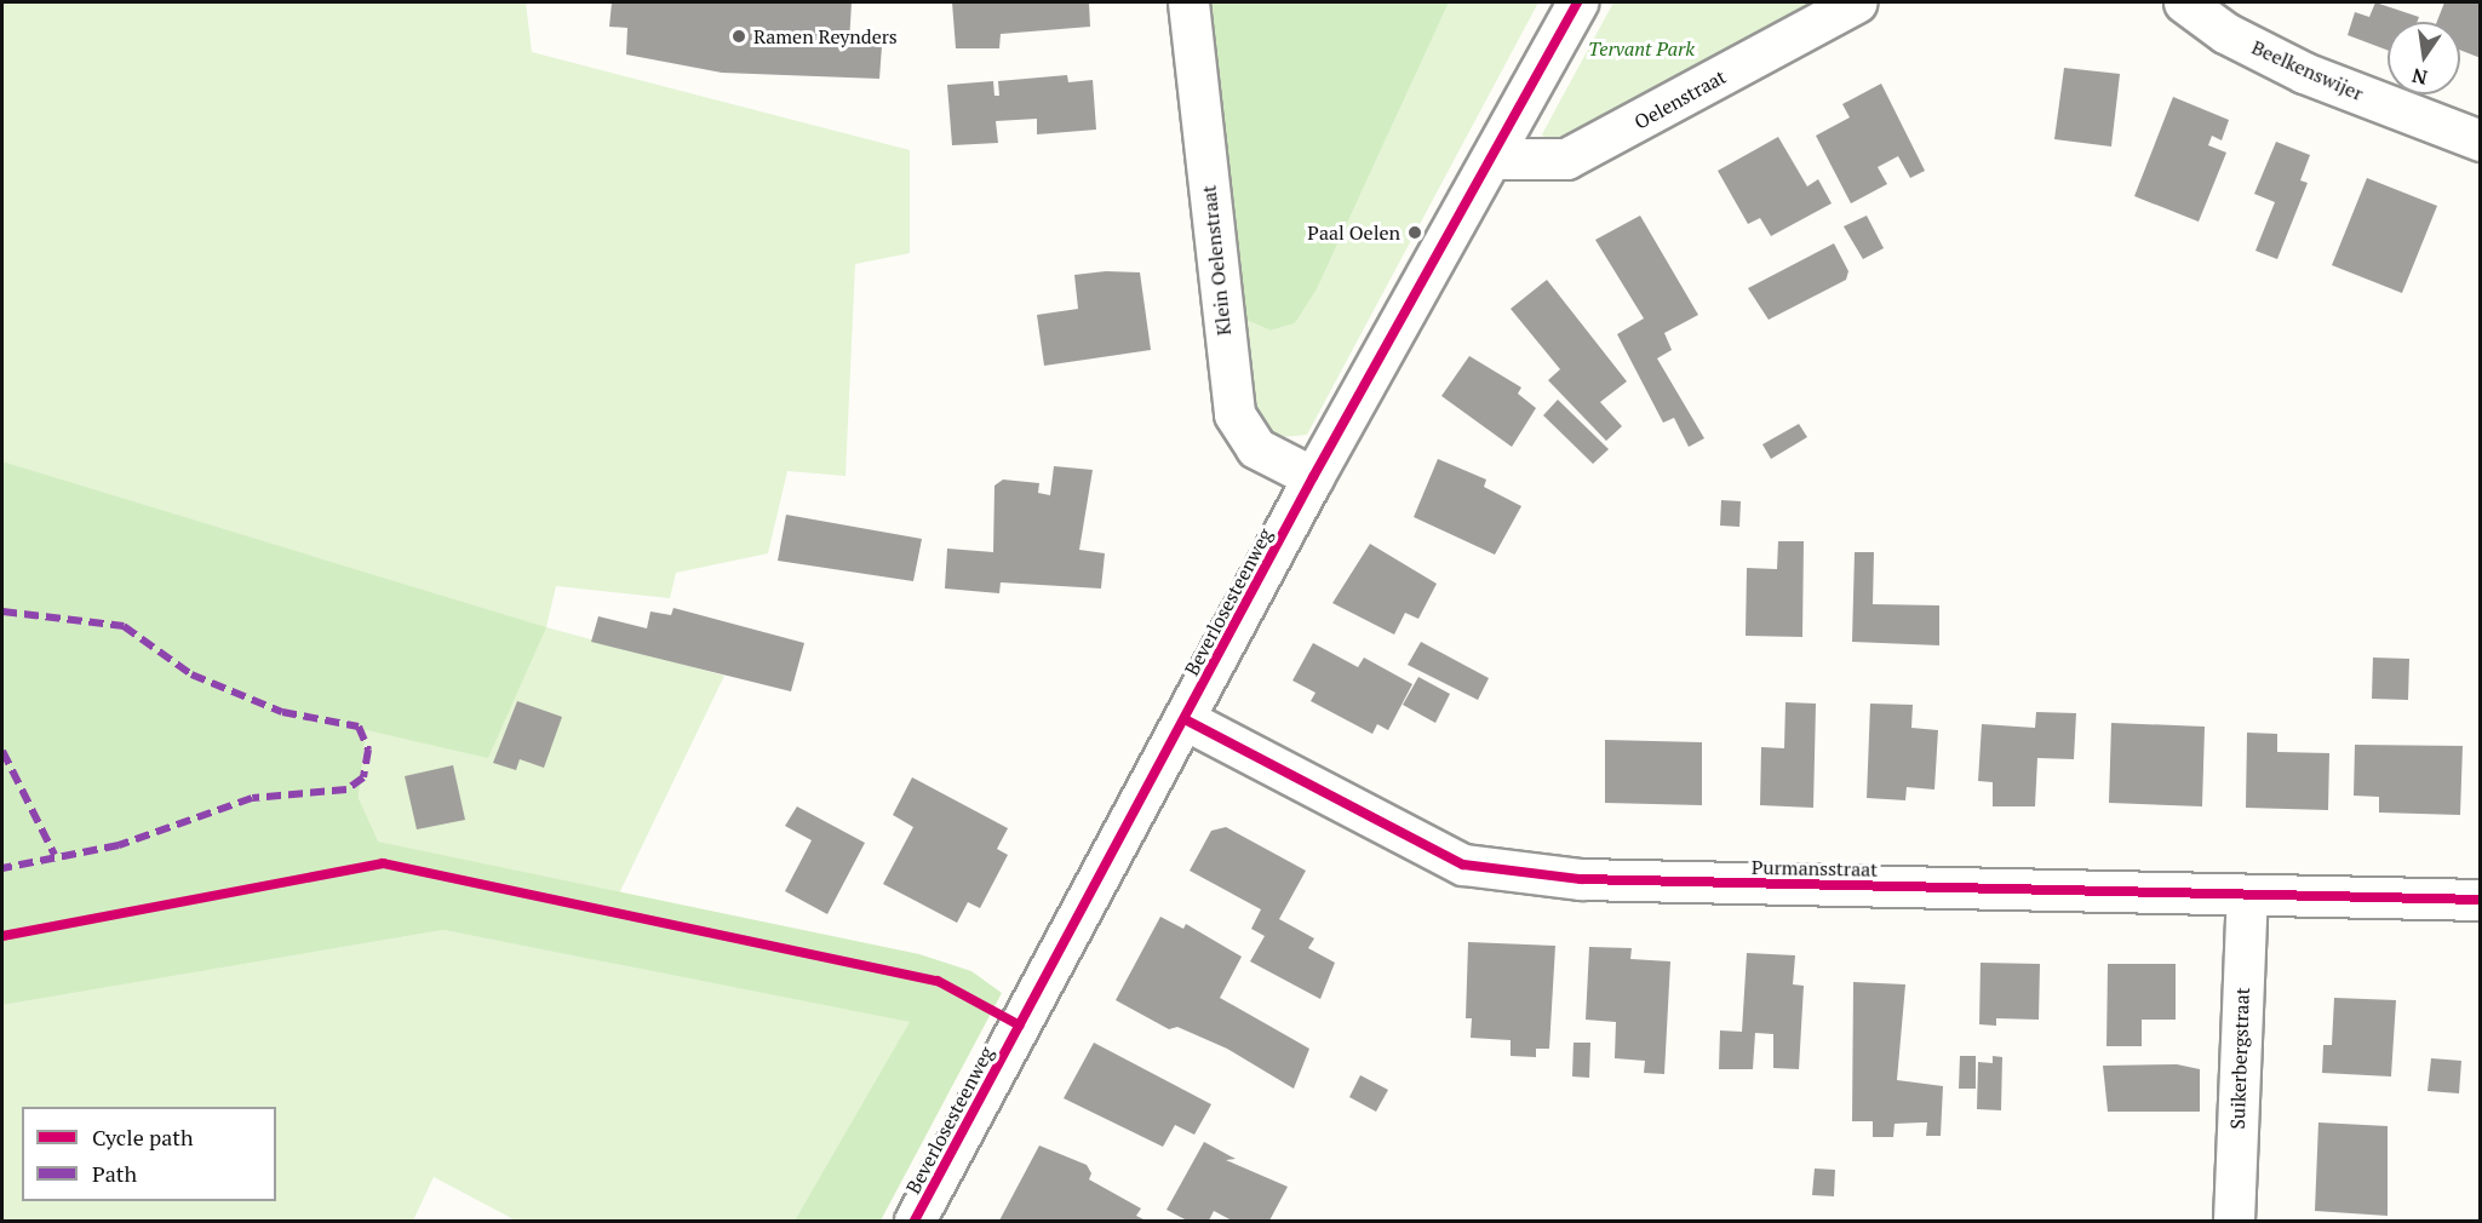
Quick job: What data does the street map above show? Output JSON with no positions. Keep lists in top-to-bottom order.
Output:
{
  "streets": {
    "street": [
      "Beelkenswijer",
      "Oelenstraat",
      "Klein Oelenstraat",
      "Beverlosesteenweg",
      "Purmansstraat",
      "Suikerbergstraat"
    ]
  },
  "crossings": [
    ["Oelenstraat", "Beverlosesteenweg"],
    ["Klein Oelenstraat", "Beverlosesteenweg"],
    ["Beverlosesteenweg", "Purmansstraat"],
    ["Purmansstraat", "Suikerbergstraat"]
  ],
  "parks": ["Tervant Park"],
  "places": ["Ramen Reynders", "Paal Oelen"],
  "legend": ["Cycle path", "Path"],
  "north": "bottom"
}
